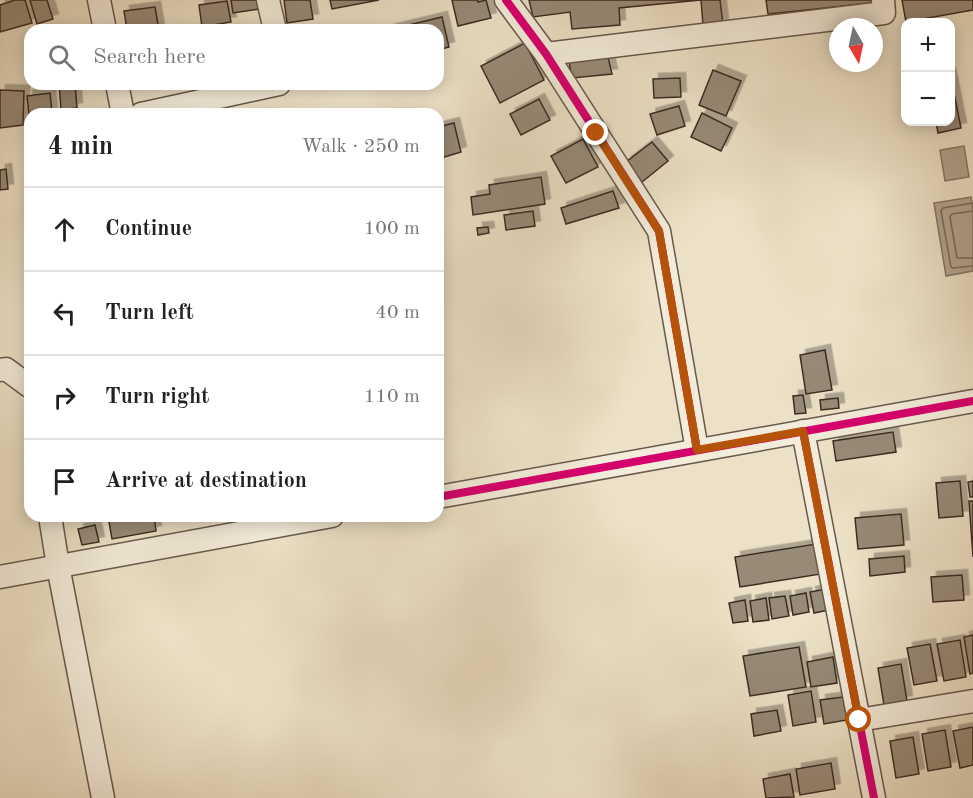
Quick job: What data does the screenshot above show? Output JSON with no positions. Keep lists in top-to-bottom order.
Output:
{
  "north": "bottom",
  "page": {
    "map_buttons": ["+", "−"],
    "search": "Search here",
    "heading": ["4 min", "Walk · 250 m"],
    "list": [
      ["Continue", "100 m"],
      ["Turn left", "40 m"],
      ["Turn right", "110 m"],
      "Arrive at destination"
    ]
  }
}
